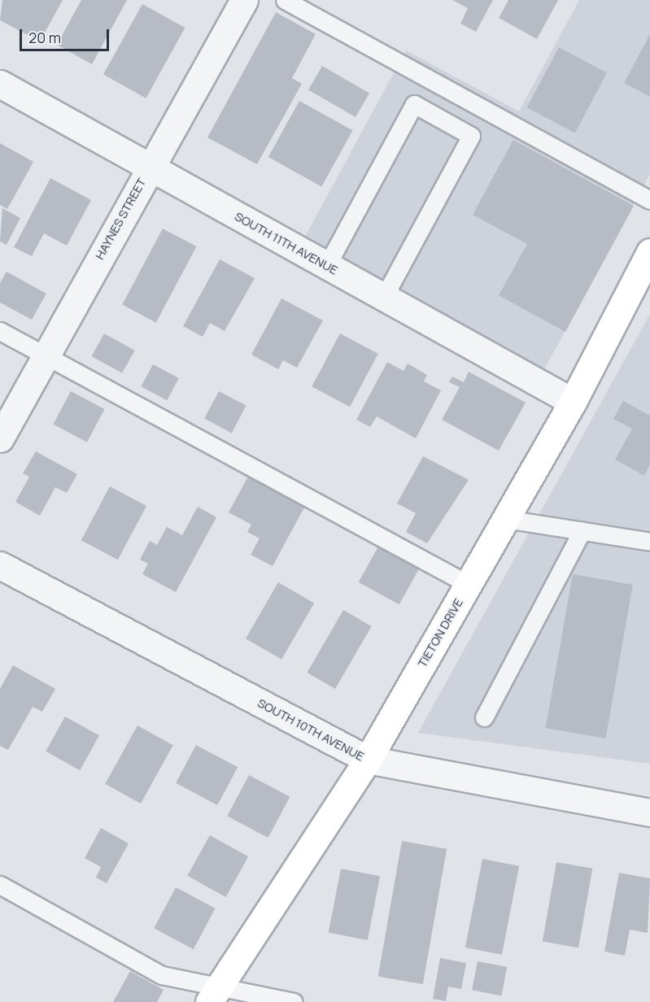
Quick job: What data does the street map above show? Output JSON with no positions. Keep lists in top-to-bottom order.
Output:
{
  "streets": {
    "main road": ["TIETON DRIVE"],
    "street": ["HAYNES STREET", "SOUTH 11TH AVENUE", "SOUTH 10TH AVENUE"]
  },
  "crossings": [
    ["HAYNES STREET", "SOUTH 11TH AVENUE"],
    ["SOUTH 11TH AVENUE", "TIETON DRIVE"],
    ["TIETON DRIVE", "SOUTH 10TH AVENUE"]
  ],
  "scale_bar": "20 m"
}
